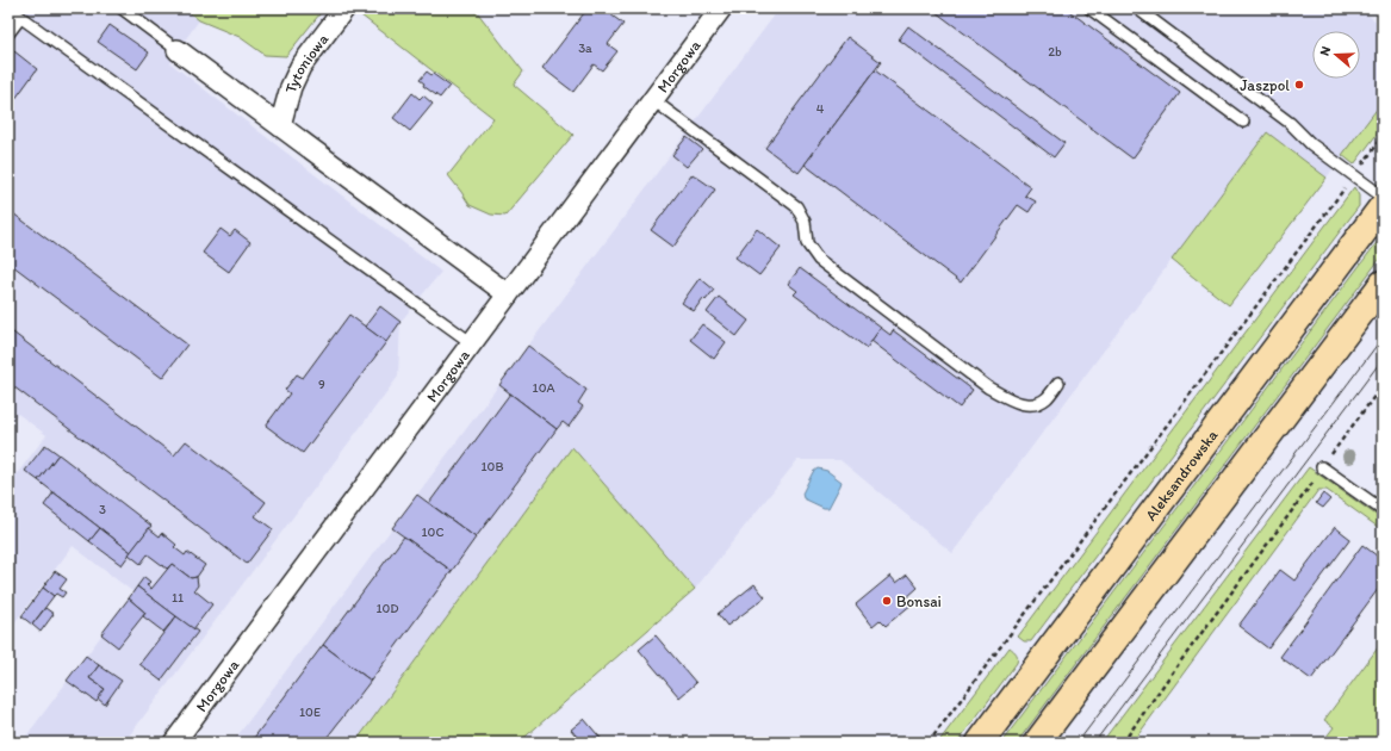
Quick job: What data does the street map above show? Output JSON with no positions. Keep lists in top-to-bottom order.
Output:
{
  "streets": {
    "main road": ["Aleksandrowska"],
    "street": ["Tytoniowa", "Morgowa"]
  },
  "places": ["Jaszpol", "Bonsai"],
  "house_numbers": [
    "3a",
    "2b",
    "4",
    "9",
    "10A",
    "10B",
    "3",
    "10C",
    "11",
    "10D",
    "10E"
  ],
  "north": "left"
}
